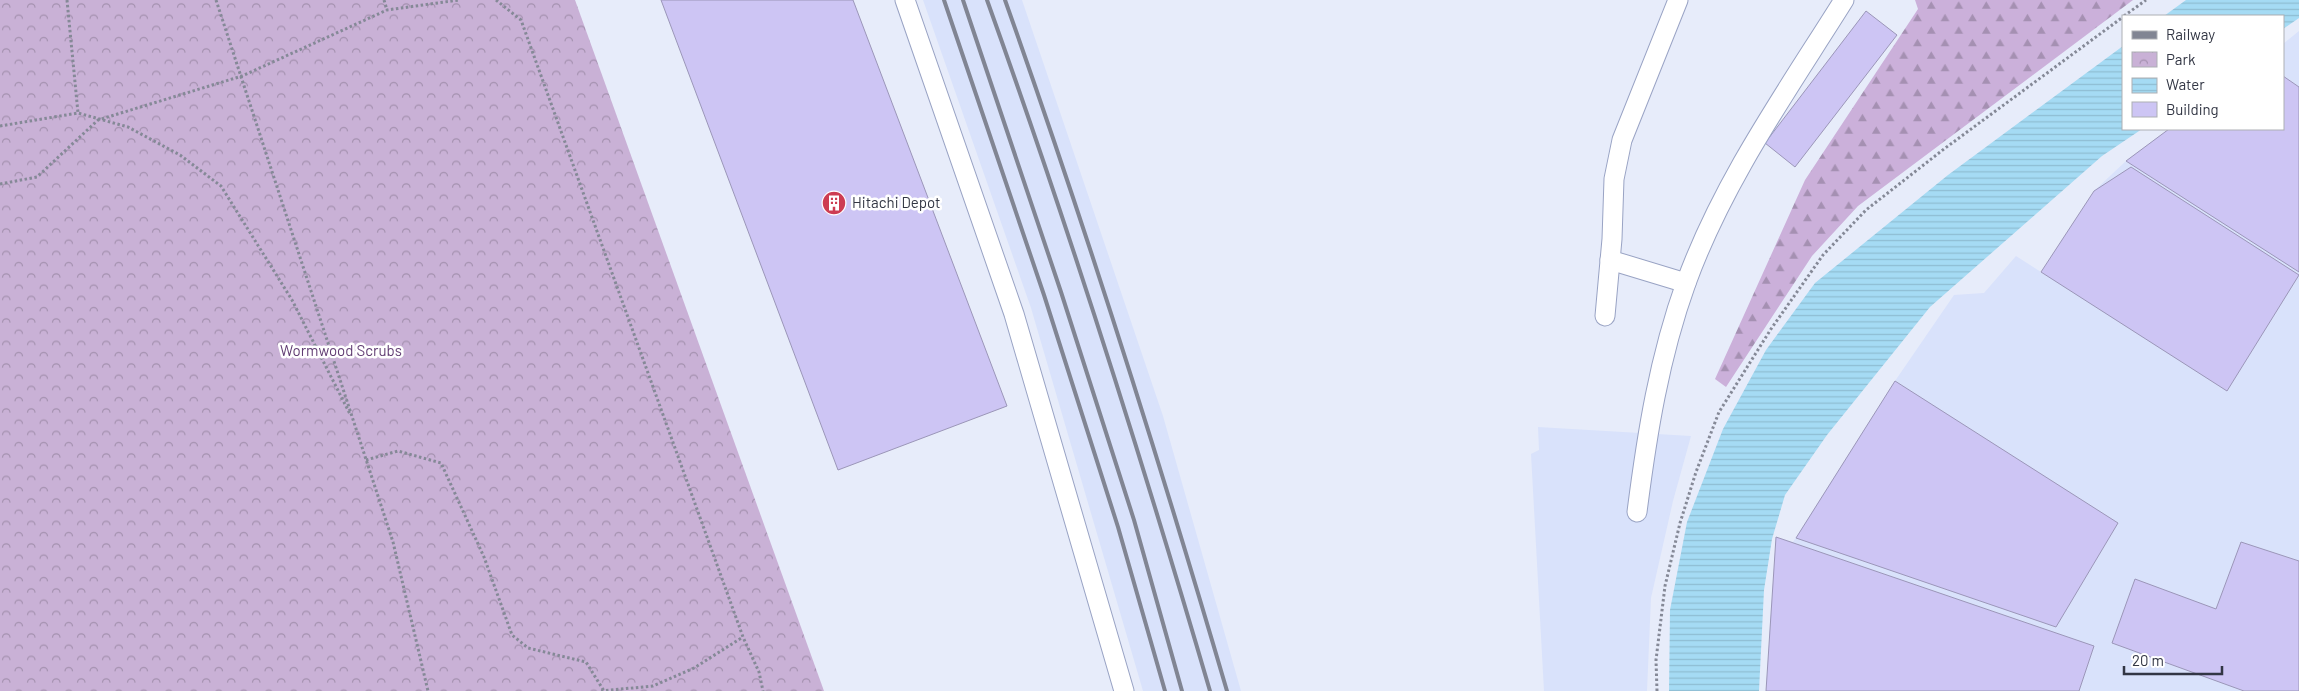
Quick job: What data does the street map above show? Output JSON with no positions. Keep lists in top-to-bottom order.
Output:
{
  "parks": ["Wormwood Scrubs"],
  "places": {
    "building": ["Hitachi Depot"]
  },
  "legend": [
    "Railway",
    "Park",
    "Water",
    "Building"
  ],
  "scale_bar": "20 m"
}
